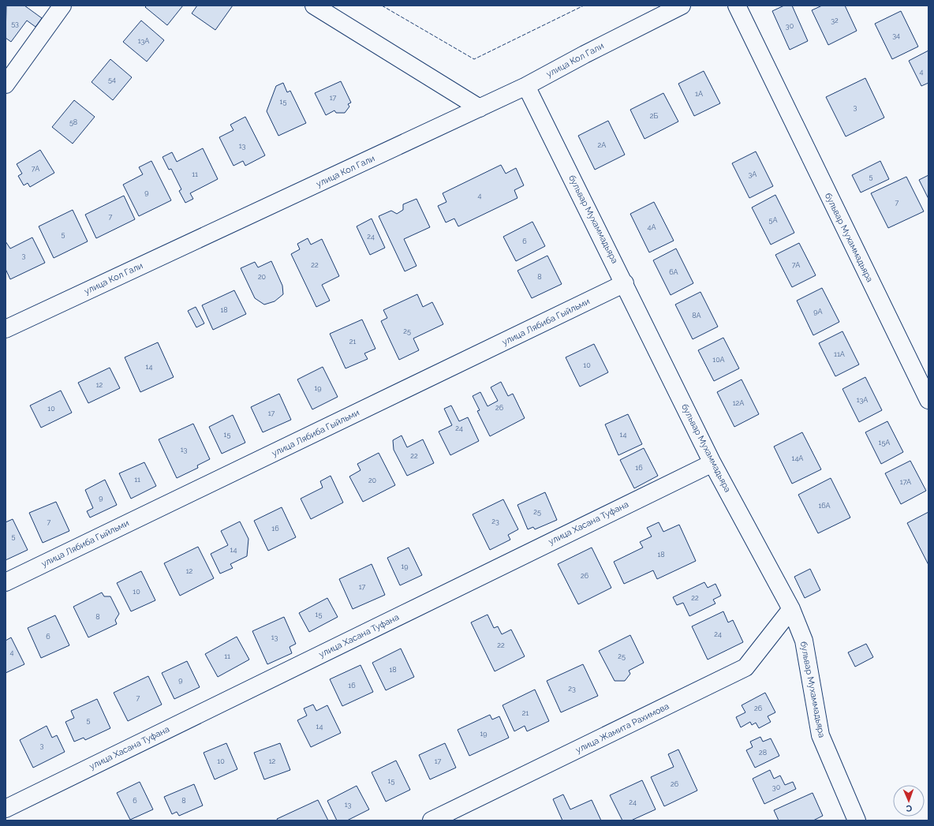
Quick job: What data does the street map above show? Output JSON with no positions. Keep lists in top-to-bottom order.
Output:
{
  "streets": {
    "street": [
      "улица Кол Гали",
      "бульвар Мухаммадьяра",
      "улица Лябиба Гыйльми",
      "улица Хасана Туфана",
      "улица Жамита Рахимова"
    ]
  },
  "crossings": [
    ["улица Кол Гали", "бульвар Мухаммадьяра"],
    ["бульвар Мухаммадьяра", "улица Лябиба Гыйльми"],
    ["бульвар Мухаммадьяра", "улица Хасана Туфана"],
    ["бульвар Мухаммадьяра", "улица Жамита Рахимова"]
  ],
  "house_numbers": [
    "32",
    "53",
    "30",
    "34",
    "13А",
    "4",
    "54",
    "1А",
    "17",
    "15",
    "3",
    "2Б",
    "58",
    "2А",
    "13",
    "7А",
    "11",
    "3А",
    "5",
    "9",
    "4",
    "7",
    "7",
    "5А",
    "4А",
    "5",
    "24",
    "6",
    "3",
    "22",
    "7А",
    "6А",
    "20",
    "8",
    "18",
    "9А",
    "8А",
    "25",
    "21",
    "11А",
    "10А",
    "10",
    "14",
    "12",
    "19",
    "13А",
    "12А",
    "26",
    "10",
    "17",
    "24",
    "15",
    "14",
    "15А",
    "13",
    "22",
    "14А",
    "16",
    "11",
    "20",
    "17А",
    "9",
    "16А",
    "25",
    "23",
    "7",
    "16",
    "5",
    "14",
    "18",
    "19",
    "12",
    "26",
    "17",
    "10",
    "22",
    "15",
    "8",
    "24",
    "6",
    "13",
    "22",
    "4",
    "11",
    "25",
    "18",
    "9",
    "16",
    "23",
    "7",
    "26",
    "21",
    "5",
    "14",
    "19",
    "3",
    "28",
    "10",
    "12",
    "17",
    "15",
    "26",
    "30",
    "6",
    "8",
    "24",
    "13"
  ],
  "north": "bottom"
}
